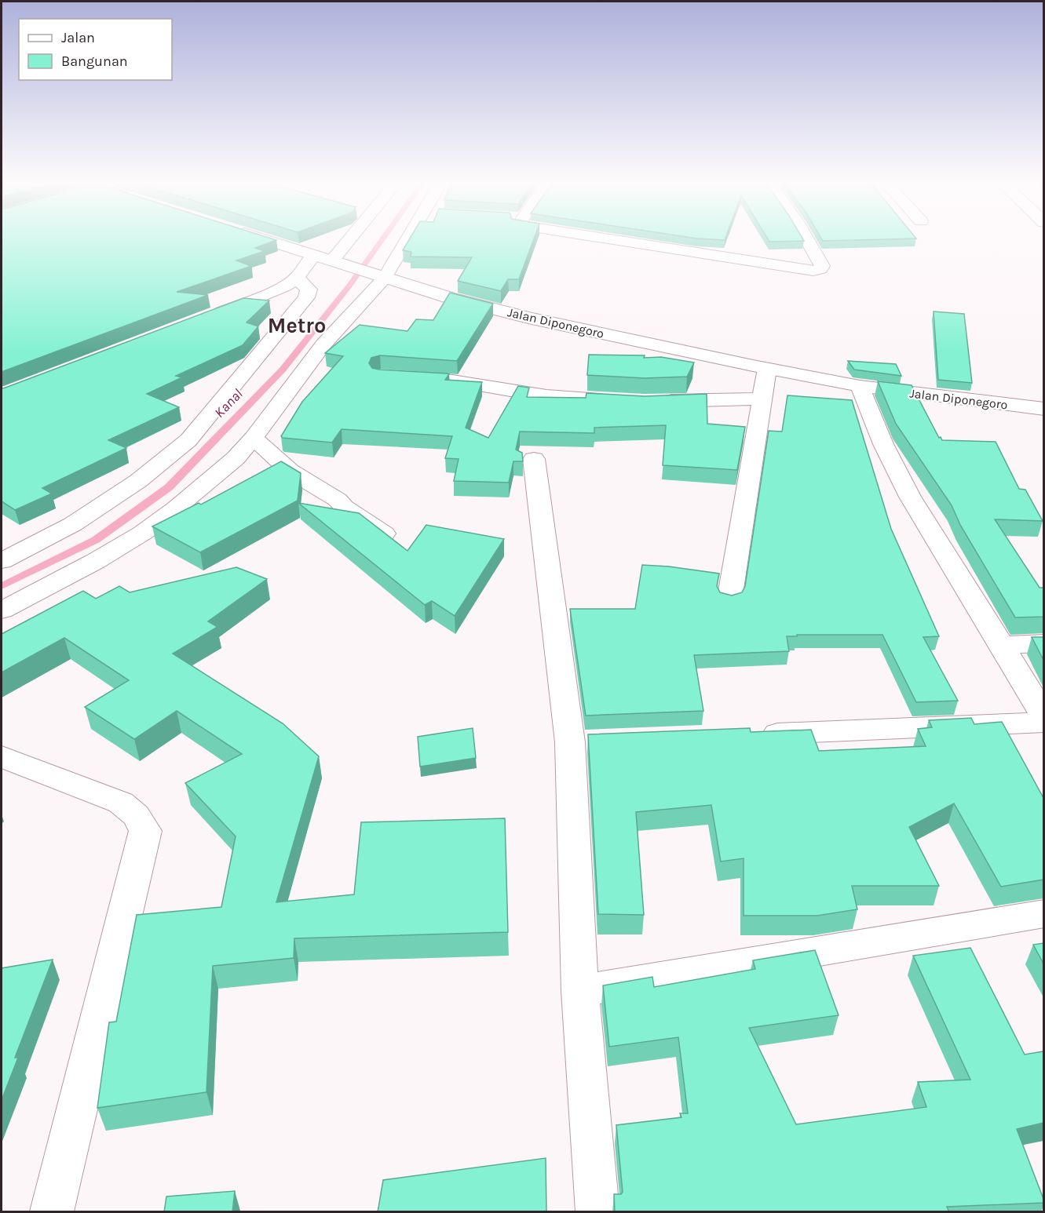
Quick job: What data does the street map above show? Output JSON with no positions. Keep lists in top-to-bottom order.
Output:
{
  "streets": {
    "street": ["Jalan Diponegoro"]
  },
  "districts": ["Metro"],
  "water": ["Kanal"],
  "legend": ["Jalan", "Bangunan"]
}
